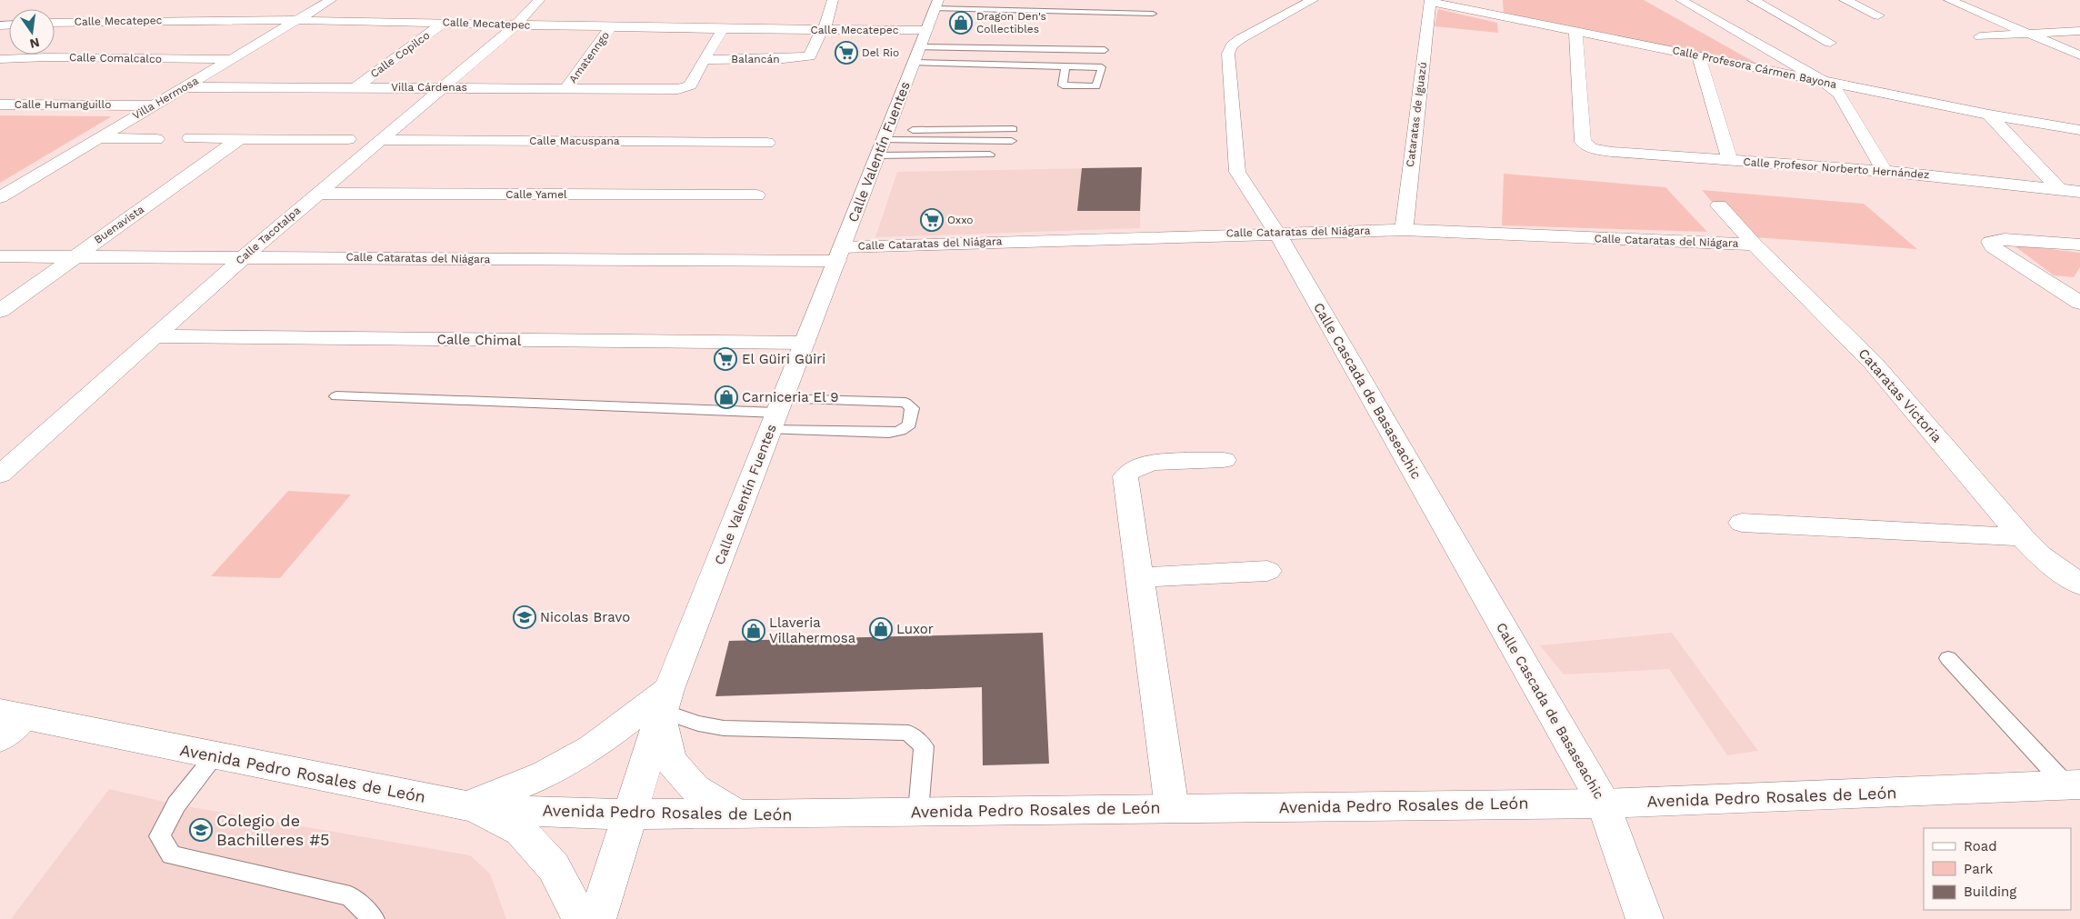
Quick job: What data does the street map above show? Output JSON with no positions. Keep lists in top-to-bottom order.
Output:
{
  "streets": {
    "street": [
      "Calle Mecatepec",
      "Calle Copilco",
      "Amatenngo",
      "Calle Comalcalco",
      "Balancán",
      "Calle Profesora Cármen Bayona",
      "Villa Cárdenas",
      "Villa Hermosa",
      "Calle Humanguillo",
      "Cataratas de Iguazú",
      "Calle Macuspana",
      "Calle Valentín Fuentes",
      "Calle Profesor Norberto Hernández",
      "Calle Yamel",
      "Buenavista",
      "Calle Cataratas del Niágara",
      "Calle Tacotalpa",
      "Calle Chimal",
      "Calle Cascada de Basaseachic",
      "Cataratas Victoria",
      "Avenida Pedro Rosales de León"
    ]
  },
  "crossings": [
    ["Calle Mecatepec", "Calle Copilco"],
    ["Calle Mecatepec", "Amatenngo"],
    ["Calle Mecatepec", "Balancán"],
    ["Calle Mecatepec", "Villa Hermosa"],
    ["Calle Mecatepec", "Calle Valentín Fuentes"],
    ["Calle Mecatepec", "Calle Tacotalpa"],
    ["Calle Copilco", "Villa Cárdenas"],
    ["Amatenngo", "Villa Cárdenas"],
    ["Calle Comalcalco", "Villa Hermosa"],
    ["Balancán", "Villa Cárdenas"],
    ["Calle Profesora Cármen Bayona", "Cataratas de Iguazú"],
    ["Calle Profesora Cármen Bayona", "Calle Profesor Norberto Hernández"],
    ["Villa Cárdenas", "Villa Hermosa"],
    ["Villa Cárdenas", "Calle Tacotalpa"],
    ["Villa Hermosa", "Calle Humanguillo"],
    ["Cataratas de Iguazú", "Calle Cataratas del Niágara"],
    ["Calle Macuspana", "Calle Tacotalpa"],
    ["Calle Valentín Fuentes", "Calle Cataratas del Niágara"],
    ["Calle Valentín Fuentes", "Calle Chimal"],
    ["Calle Valentín Fuentes", "Avenida Pedro Rosales de León"],
    ["Calle Yamel", "Calle Tacotalpa"],
    ["Buenavista", "Calle Cataratas del Niágara"],
    ["Calle Cataratas del Niágara", "Calle Tacotalpa"],
    ["Calle Cataratas del Niágara", "Calle Cascada de Basaseachic"],
    ["Calle Cataratas del Niágara", "Cataratas Victoria"],
    ["Calle Tacotalpa", "Calle Chimal"],
    ["Calle Cascada de Basaseachic", "Avenida Pedro Rosales de León"]
  ],
  "places": {
    "shop": [
      "Dragon Den's Collectibles",
      "Carniceria El 9",
      "Luxor",
      "Llaveria Villahermosa"
    ],
    "supermarket": ["Del Rio", "Oxxo", "El Güiri Güiri"],
    "school or university": ["Nicolas Bravo", "Colegio de Bachilleres #5"]
  },
  "legend": ["Road", "Park", "Building"],
  "north": "bottom"
}
